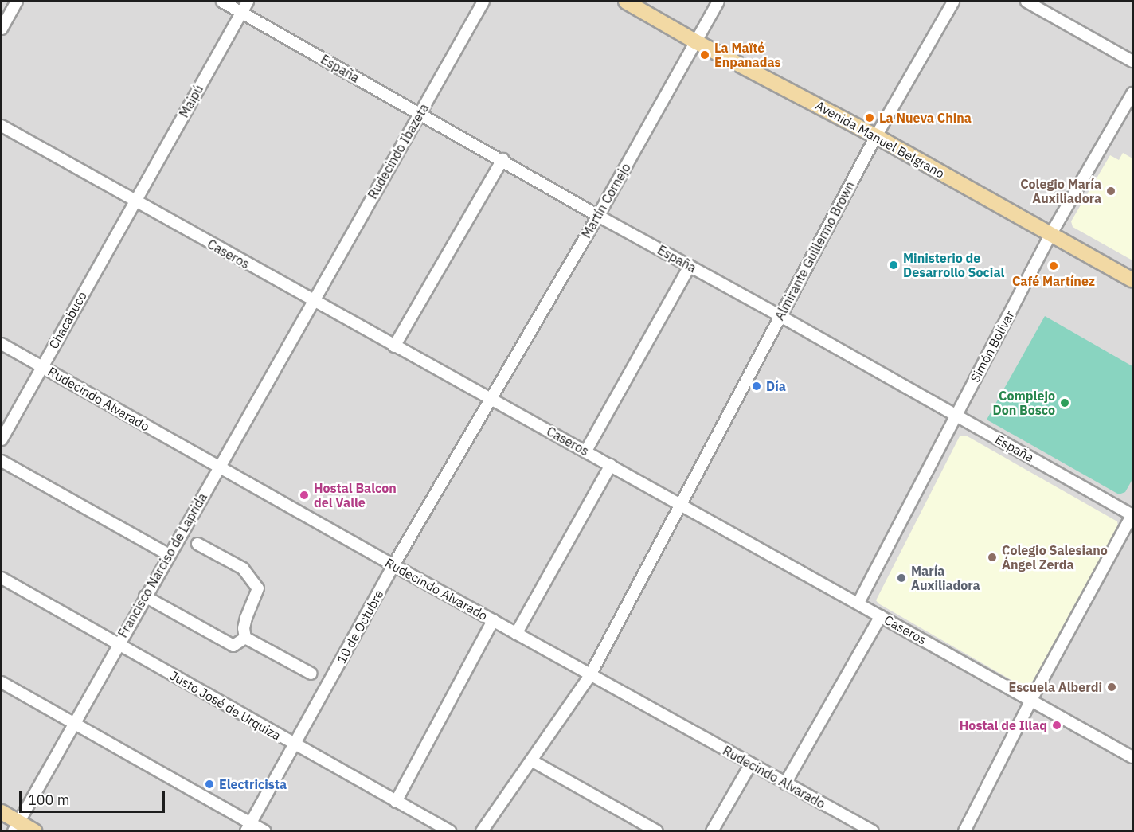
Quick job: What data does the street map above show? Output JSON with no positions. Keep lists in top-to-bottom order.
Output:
{
  "streets": {
    "main road": ["Avenida Manuel Belgrano"],
    "street": [
      "España",
      "Maipú",
      "Rudecindo Ibazeta",
      "Martín Cornejo",
      "Almirante Guillermo Brown",
      "Caseros",
      "Chacabuco",
      "Simón Bolívar",
      "Rudecindo Alvarado",
      "Francisco Narciso de Laprida",
      "10 de Octubre",
      "Justo José de Urquiza"
    ]
  },
  "crossings": [
    ["España", "Maipú"],
    ["España", "Rudecindo Ibazeta"],
    ["España", "Martín Cornejo"],
    ["España", "Almirante Guillermo Brown"],
    ["España", "Simón Bolívar"],
    ["Maipú", "Caseros"],
    ["Maipú", "Chacabuco"],
    ["Avenida Manuel Belgrano", "Martín Cornejo"],
    ["Avenida Manuel Belgrano", "Almirante Guillermo Brown"],
    ["Avenida Manuel Belgrano", "Simón Bolívar"],
    ["Rudecindo Ibazeta", "Caseros"],
    ["Rudecindo Ibazeta", "Francisco Narciso de Laprida"],
    ["Martín Cornejo", "Caseros"],
    ["Martín Cornejo", "10 de Octubre"],
    ["Almirante Guillermo Brown", "Caseros"],
    ["Almirante Guillermo Brown", "Rudecindo Alvarado"],
    ["Caseros", "Chacabuco"],
    ["Caseros", "Simón Bolívar"],
    ["Caseros", "Francisco Narciso de Laprida"],
    ["Caseros", "10 de Octubre"],
    ["Chacabuco", "Rudecindo Alvarado"],
    ["Rudecindo Alvarado", "Francisco Narciso de Laprida"],
    ["Rudecindo Alvarado", "10 de Octubre"],
    ["Francisco Narciso de Laprida", "Justo José de Urquiza"],
    ["10 de Octubre", "Justo José de Urquiza"]
  ],
  "places": [
    "La Maïté Enpanadas",
    "La Nueva China",
    "Colegio María Auxiliadora",
    "Ministerio de Desarrollo Social",
    "Café Martínez",
    "Día",
    "Complejo Don Bosco",
    "Hostal Balcon del Valle",
    "Colegio Salesiano Ángel Zerda",
    "María Auxiliadora",
    "Escuela Alberdi",
    "Hostal de Illaq",
    "Electricista"
  ],
  "scale_bar": "100 m"
}
